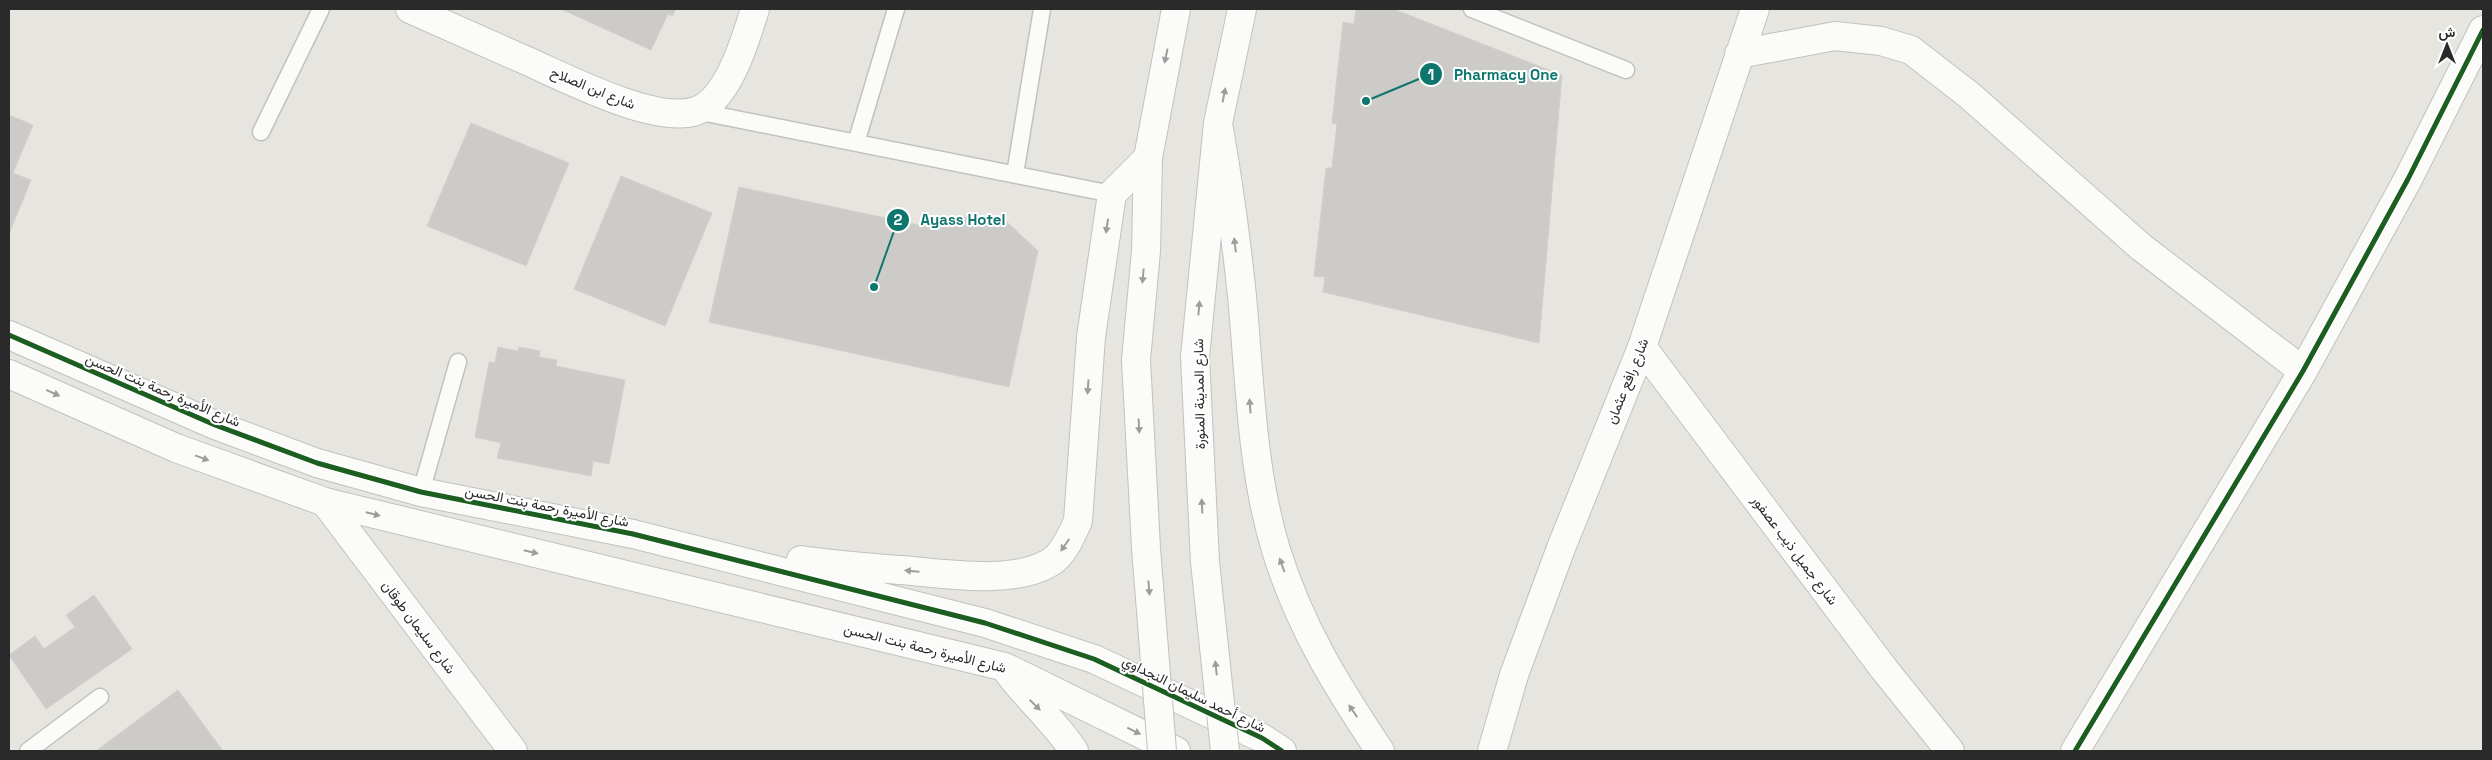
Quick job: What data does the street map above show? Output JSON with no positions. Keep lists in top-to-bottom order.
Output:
{
  "streets": {
    "street": [
      "شارع ابن الصلاح",
      "شارع رافع عثمان",
      "شارع الأميرة رحمة بنت الحسن",
      "شارع المدينة المنورة",
      "شارع جميل ذيب عصفور",
      "شارع سليمان طوقان",
      "شارع أحمد سليمان النجداوي"
    ]
  },
  "crossings": [
    ["شارع رافع عثمان", "شارع جميل ذيب عصفور"],
    ["شارع الأميرة رحمة بنت الحسن", "شارع سليمان طوقان"],
    ["شارع الأميرة رحمة بنت الحسن", "شارع أحمد سليمان النجداوي"]
  ],
  "places": ["Pharmacy One", "Ayass Hotel"],
  "north": "top"
}
